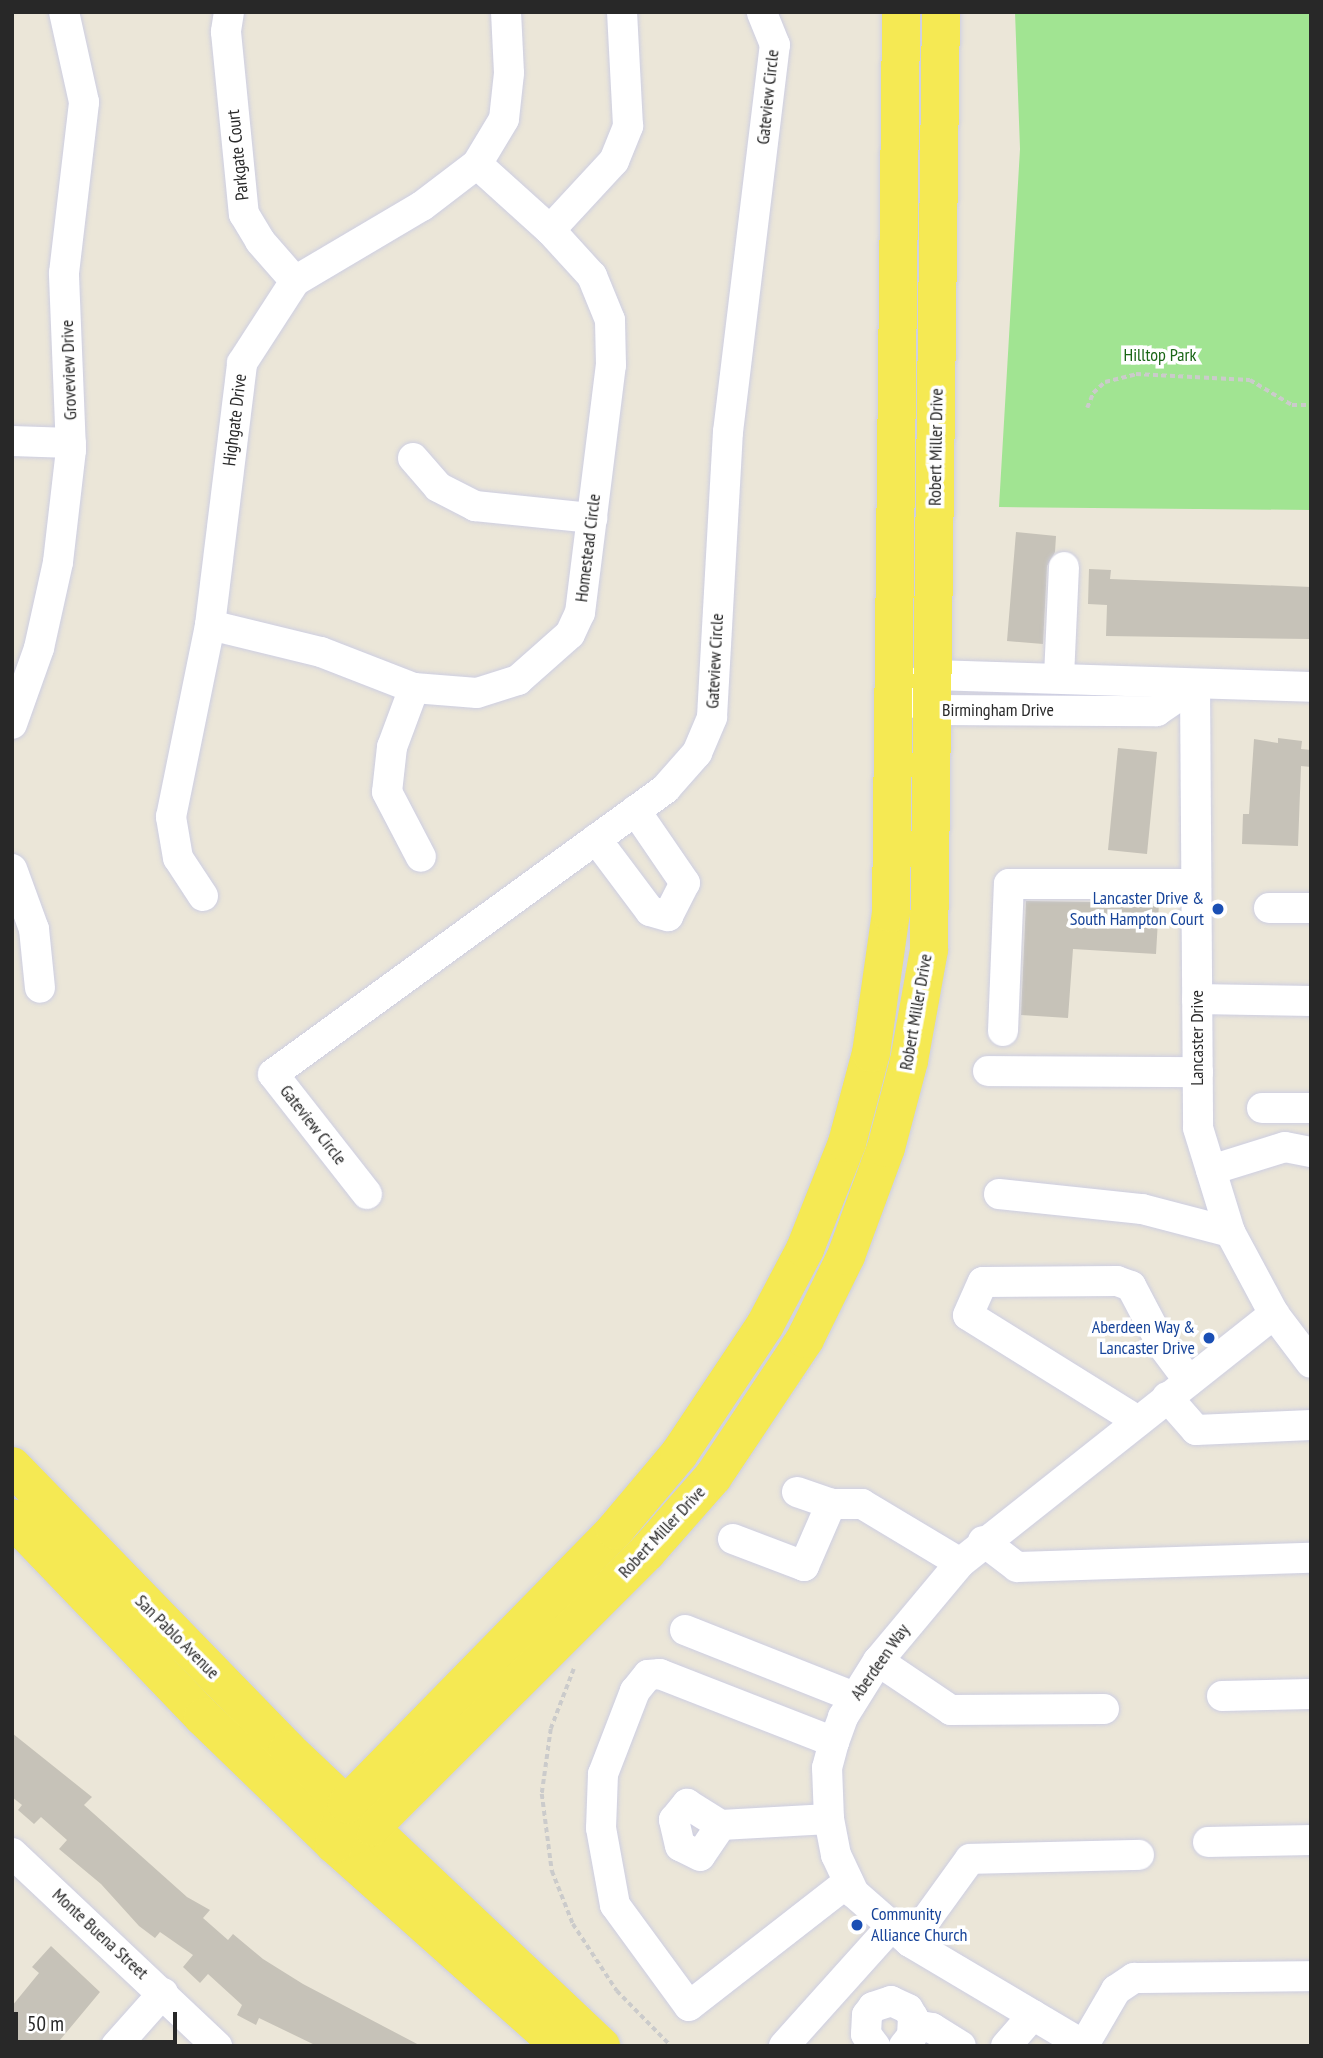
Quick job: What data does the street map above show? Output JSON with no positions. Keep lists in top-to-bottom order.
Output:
{
  "streets": {
    "main road": ["Robert Miller Drive", "San Pablo Avenue"],
    "street": [
      "Gateview Circle",
      "Parkgate Court",
      "Groveview Drive",
      "Highgate Drive",
      "Homestead Circle",
      "Birmingham Drive",
      "Lancaster Drive",
      "Aberdeen Way",
      "Monte Buena Street"
    ]
  },
  "crossings": [
    ["Parkgate Court", "Highgate Drive"],
    ["Highgate Drive", "Homestead Circle"],
    ["Robert Miller Drive", "Birmingham Drive"],
    ["Robert Miller Drive", "San Pablo Avenue"],
    ["Birmingham Drive", "Lancaster Drive"],
    ["Lancaster Drive", "Aberdeen Way"]
  ],
  "parks": ["Hilltop Park"],
  "places": ["Lancaster Drive & South Hampton Court", "Aberdeen Way & Lancaster Drive", "Community Alliance Church"],
  "scale_bar": "50 m"
}
